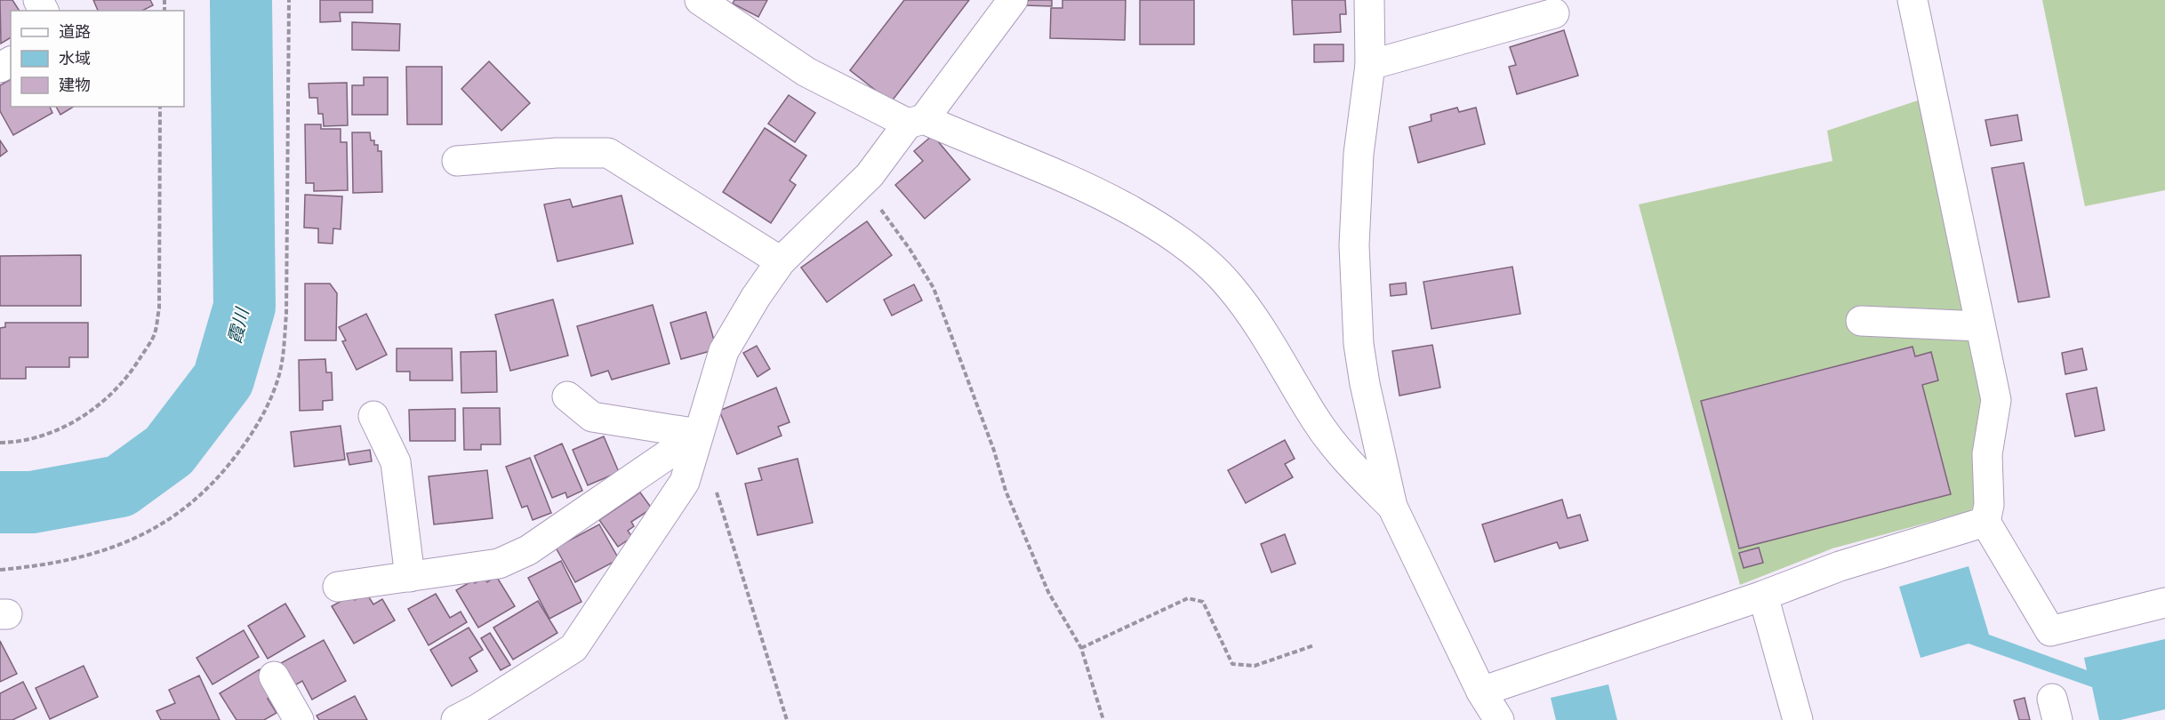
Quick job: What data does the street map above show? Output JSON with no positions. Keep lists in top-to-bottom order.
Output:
{
  "water": ["霞川"],
  "legend": ["道路", "水域", "建物"]
}
